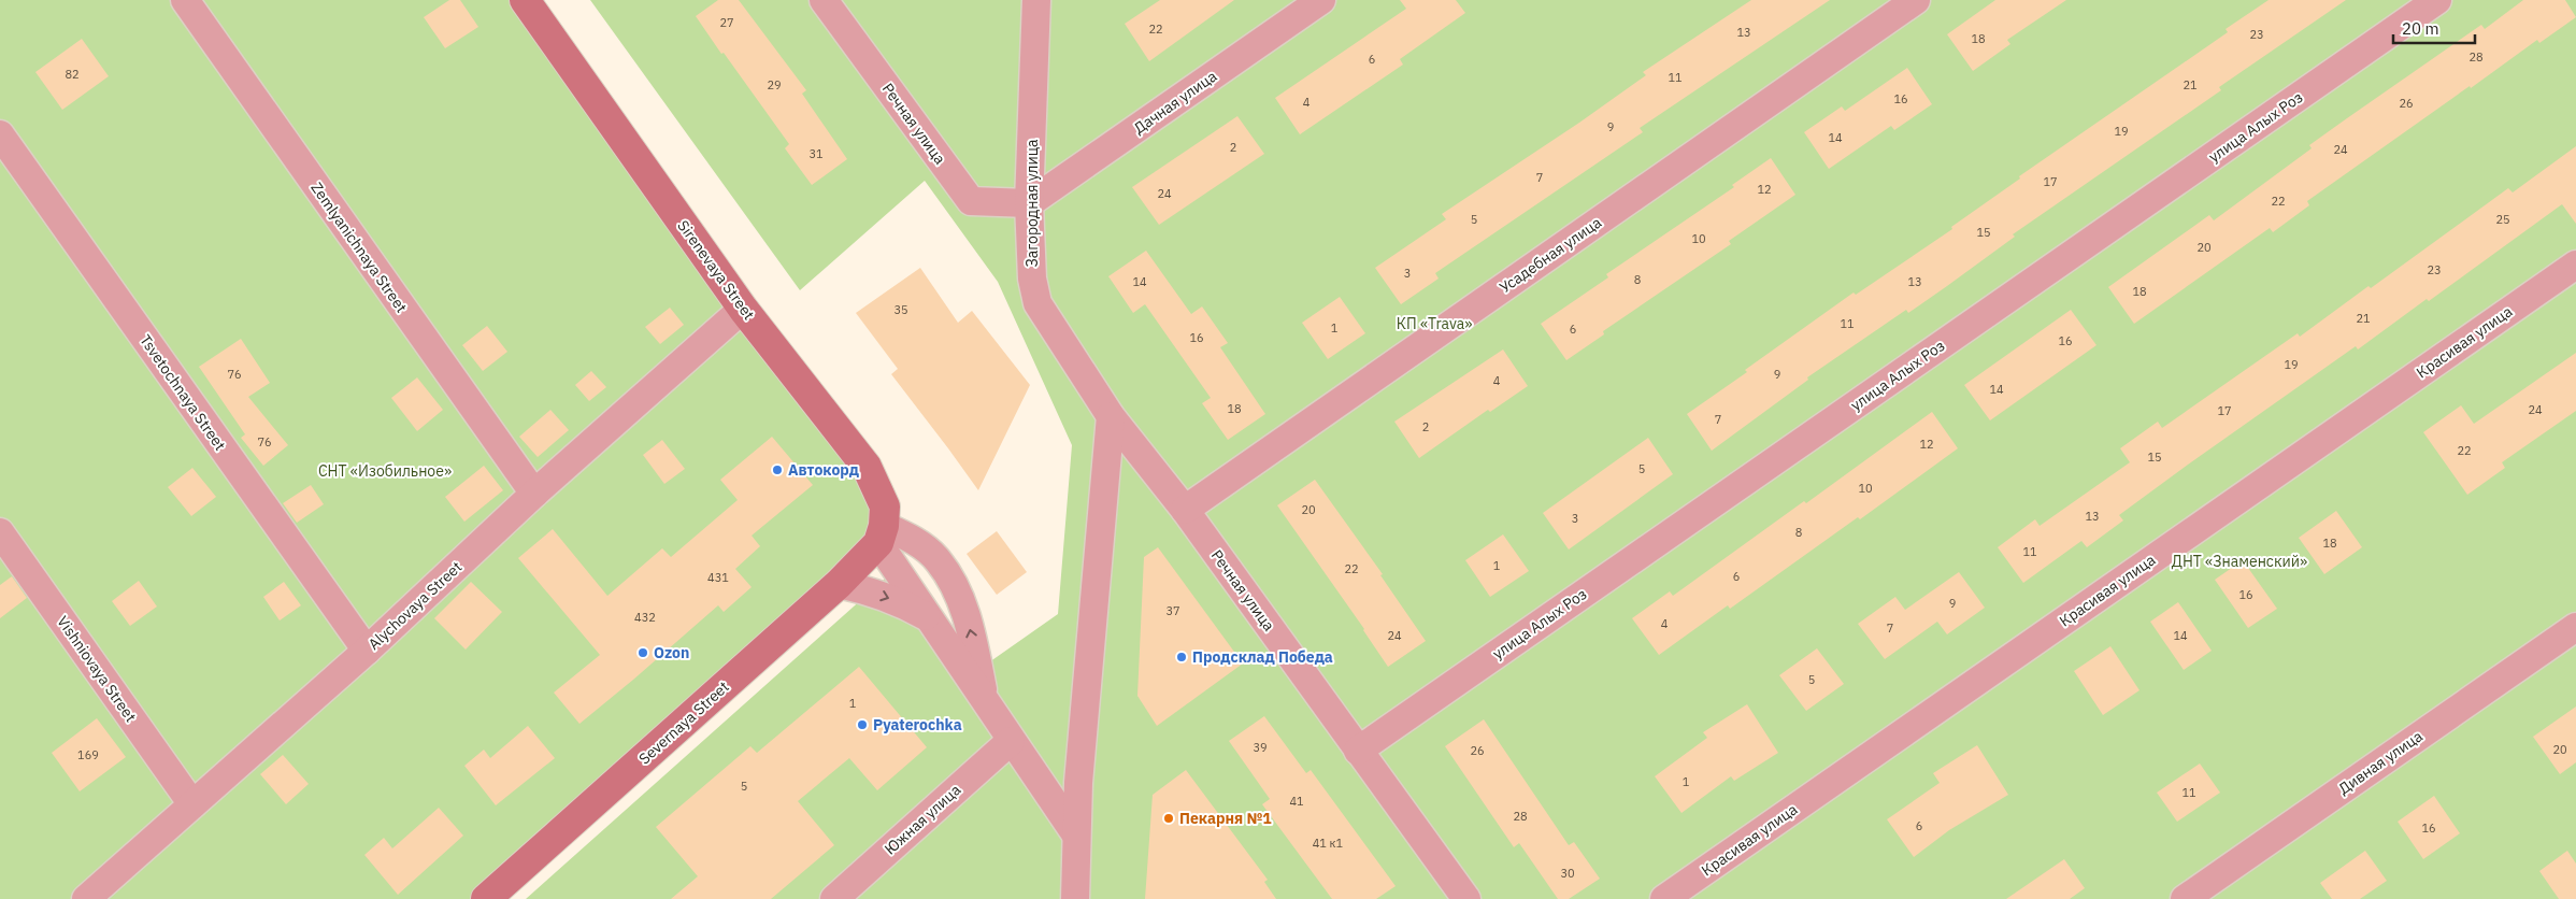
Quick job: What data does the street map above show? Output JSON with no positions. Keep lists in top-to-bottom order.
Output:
{
  "streets": {
    "street": [
      "Дачная улица",
      "Речная улица",
      "улица Алых Роз",
      "Загородная улица",
      "Zemlyanichnaya Street",
      "Усадебная улица",
      "Sirenevaya Street",
      "Красивая улица",
      "Tsvetochnaya Street",
      "Alychovaya Street",
      "Vishniovaya Street",
      "Severnaya Street",
      "Дивная улица",
      "Южная улица"
    ]
  },
  "crossings": [
    ["Дачная улица", "Речная улица"],
    ["Дачная улица", "Загородная улица"],
    ["Речная улица", "улица Алых Роз"],
    ["Речная улица", "Загородная улица"],
    ["Речная улица", "Усадебная улица"],
    ["Zemlyanichnaya Street", "Alychovaya Street"],
    ["Sirenevaya Street", "Alychovaya Street"],
    ["Sirenevaya Street", "Severnaya Street"],
    ["Tsvetochnaya Street", "Alychovaya Street"],
    ["Alychovaya Street", "Vishniovaya Street"]
  ],
  "parks": ["КП «Trava»", "СНТ «Изобильное»", "ДНТ «Знаменский»"],
  "places": [
    "Автокорд",
    "Ozon",
    "Продсклад Победа",
    "Pyaterochka",
    "Пекарня №1"
  ],
  "house_numbers": [
    "27",
    "22",
    "13",
    "23",
    "18",
    "28",
    "6",
    "82",
    "11",
    "29",
    "21",
    "16",
    "4",
    "26",
    "9",
    "19",
    "14",
    "2",
    "24",
    "31",
    "7",
    "17",
    "12",
    "24",
    "22",
    "5",
    "25",
    "15",
    "10",
    "20",
    "23",
    "3",
    "8",
    "14",
    "13",
    "18",
    "35",
    "21",
    "11",
    "1",
    "6",
    "16",
    "16",
    "19",
    "76",
    "9",
    "4",
    "14",
    "18",
    "24",
    "17",
    "7",
    "2",
    "76",
    "12",
    "22",
    "15",
    "5",
    "10",
    "20",
    "13",
    "3",
    "8",
    "18",
    "11",
    "1",
    "22",
    "6",
    "431",
    "16",
    "9",
    "37",
    "432",
    "4",
    "7",
    "24",
    "14",
    "5",
    "1",
    "39",
    "20",
    "26",
    "169",
    "1",
    "5",
    "11",
    "41",
    "28",
    "6",
    "16",
    "41 к1",
    "30"
  ],
  "scale_bar": "20 m"
}
